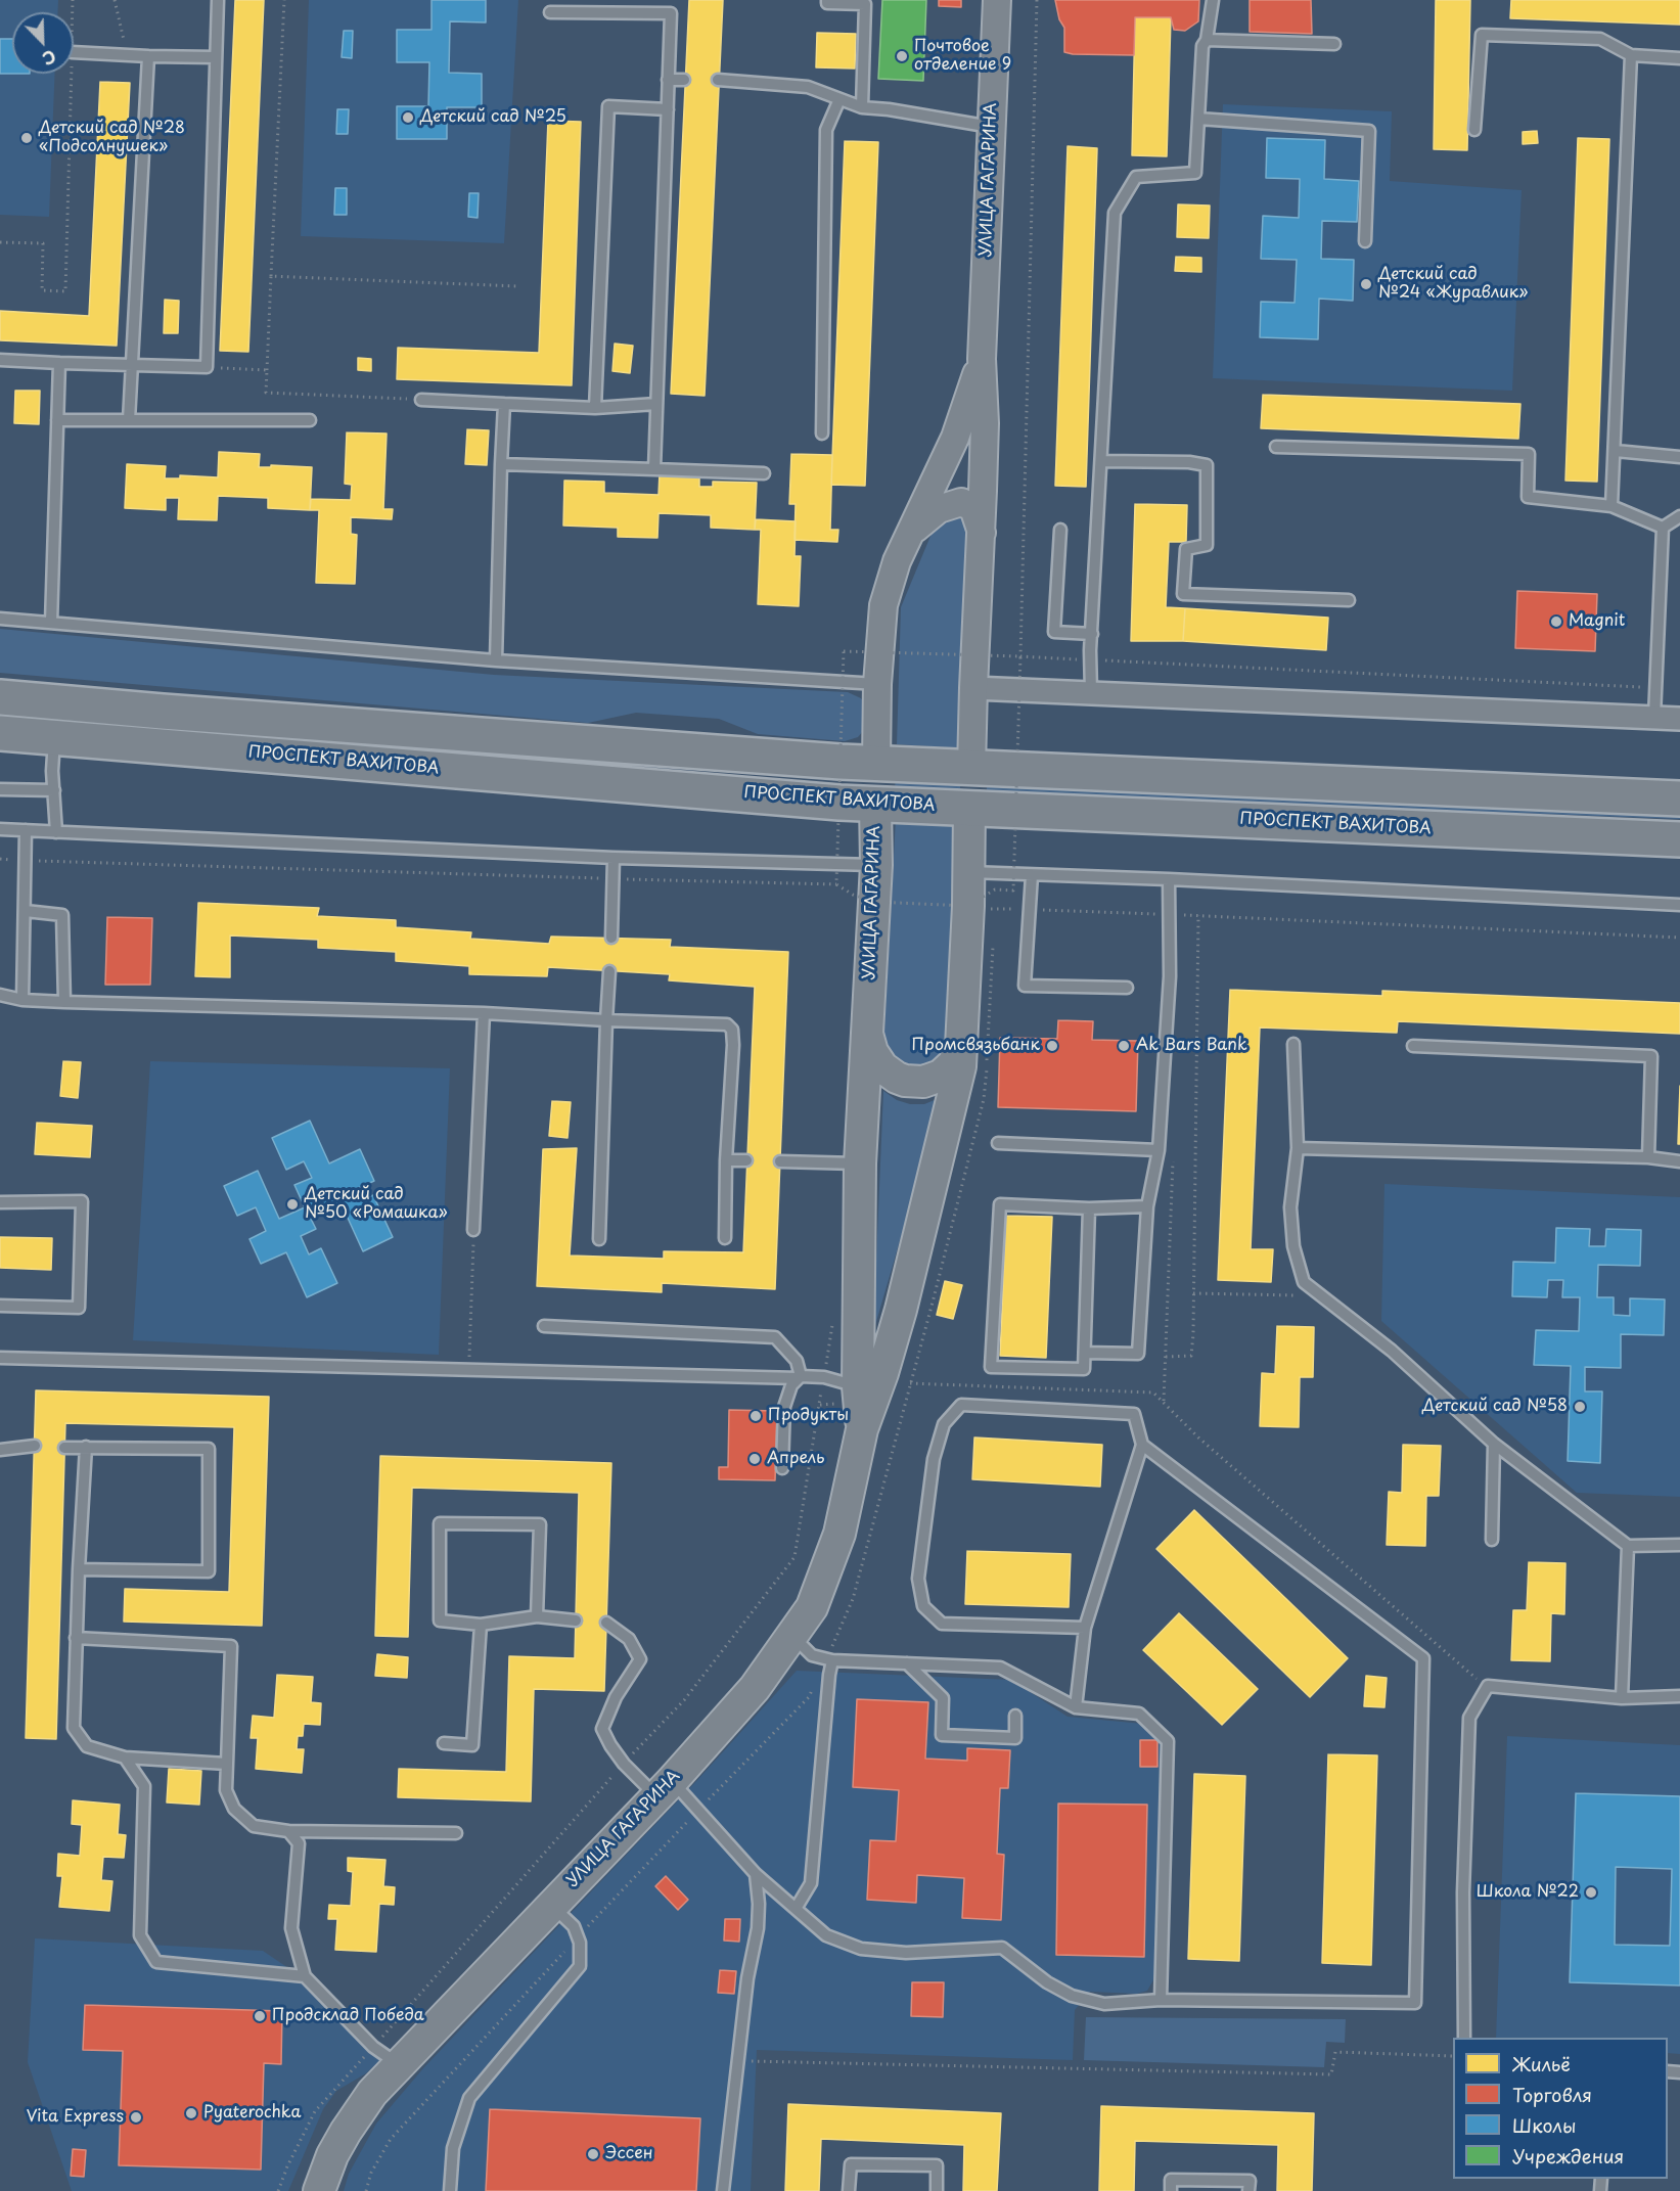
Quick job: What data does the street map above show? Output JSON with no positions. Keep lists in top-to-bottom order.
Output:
{
  "streets": {
    "main road": ["УЛИЦА ГАГАРИНА", "ПРОСПЕКТ ВАХИТОВА"]
  },
  "crossings": [
    ["УЛИЦА ГАГАРИНА", "ПРОСПЕКТ ВАХИТОВА"]
  ],
  "places": [
    "Почтовое отделение 9",
    "Детский сад №25",
    "Детский сад №28 «Подсолнушек»",
    "Детский сад №24 «Журавлик»",
    "Magnit",
    "Промсвязьбанк",
    "Ak Bars Bank",
    "Детский сад №50 «Ромашка»",
    "Детский сад №58",
    "Продукты",
    "Апрель",
    "Школа №22",
    "Продсклад Победа",
    "Pyaterochka",
    "Vita Express",
    "Эссен"
  ],
  "legend": [
    "Жильё",
    "Торговля",
    "Школы",
    "Учреждения"
  ],
  "north": "bottom right"
}
